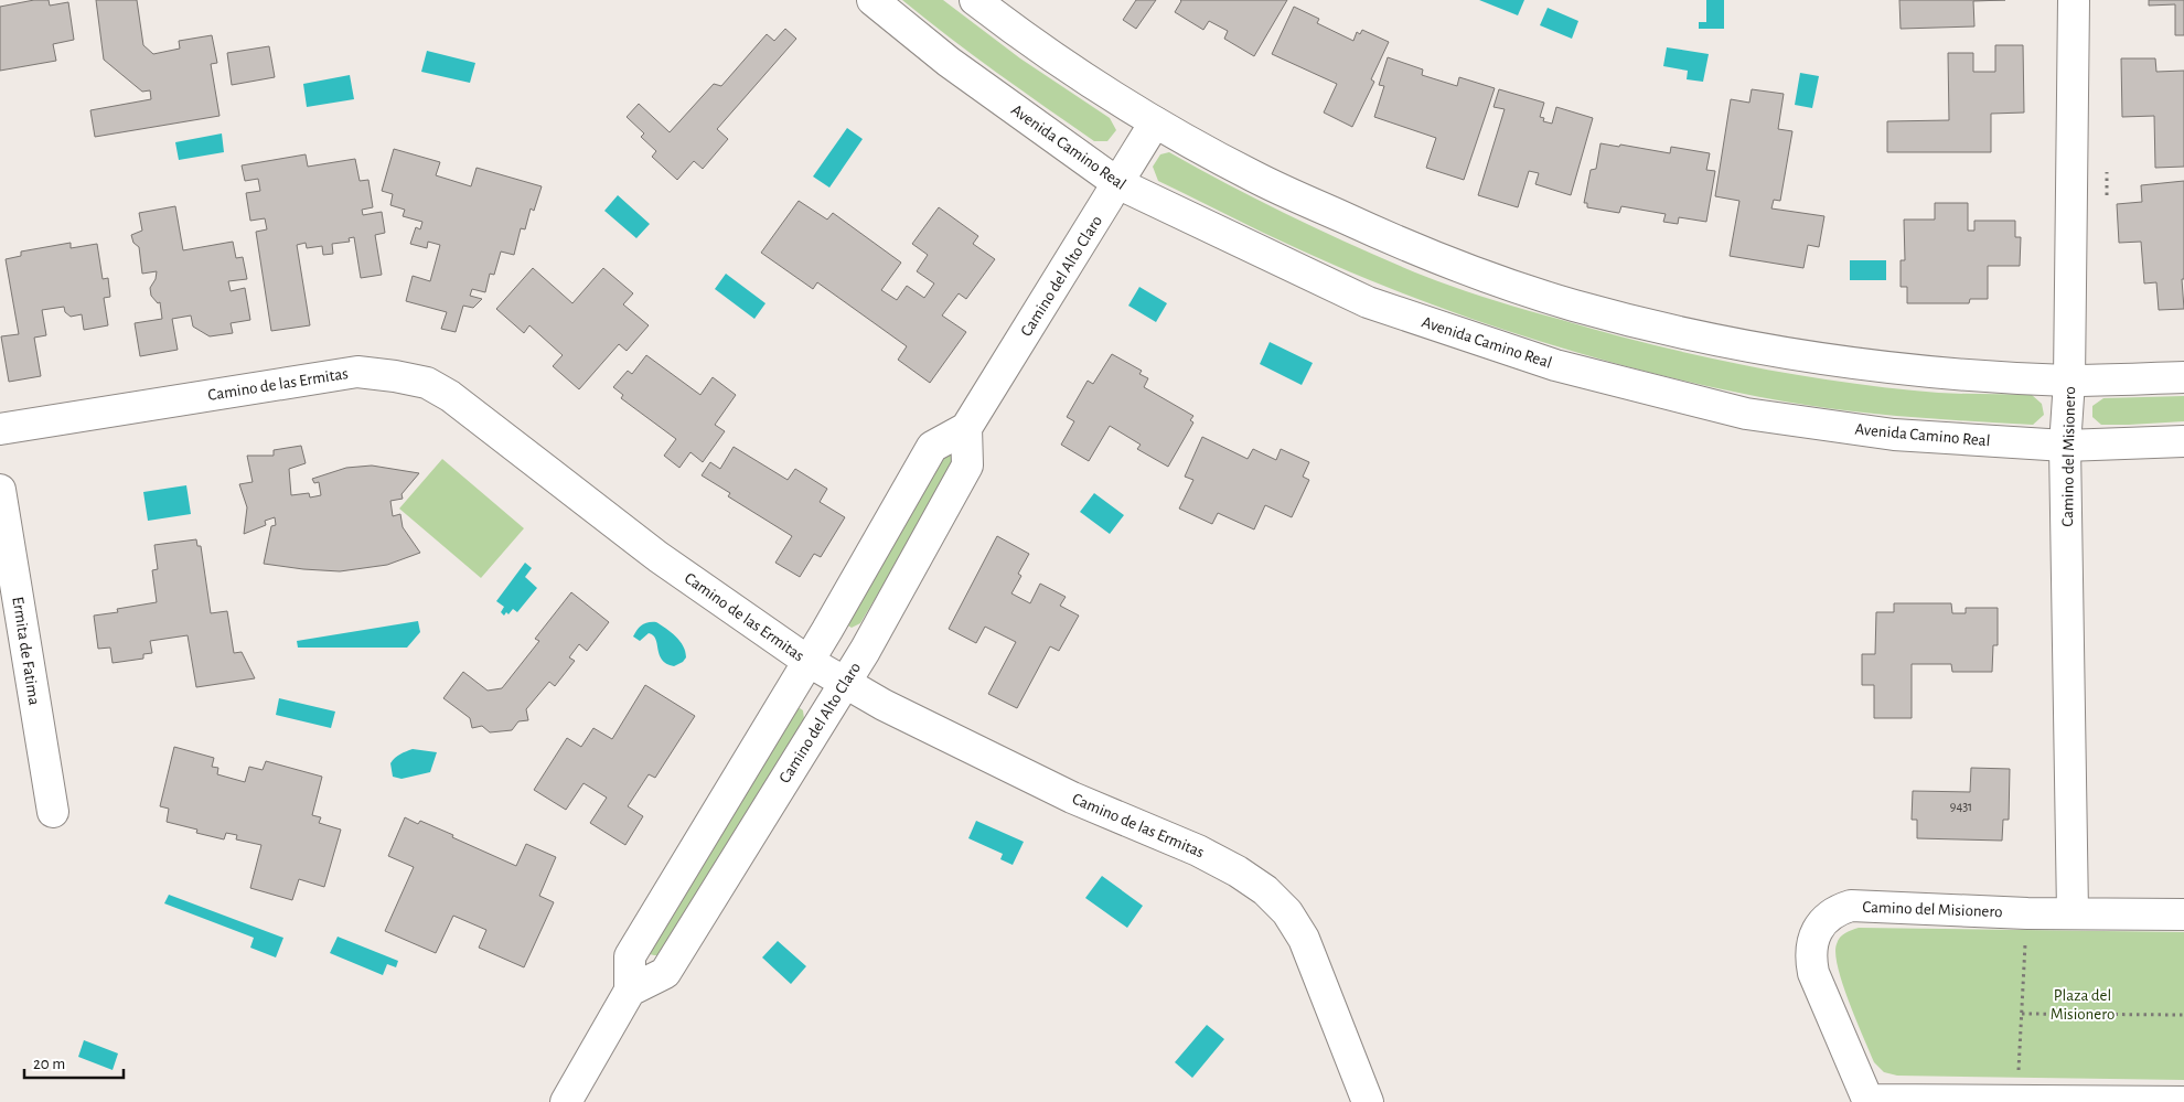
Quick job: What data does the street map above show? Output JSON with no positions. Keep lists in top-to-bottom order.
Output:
{
  "streets": {
    "street": [
      "Avenida Camino Real",
      "Camino del Alto Claro",
      "Camino de las Ermitas",
      "Camino del Misionero",
      "Ermita de Fatima"
    ]
  },
  "crossings": [
    ["Avenida Camino Real", "Camino del Alto Claro"],
    ["Avenida Camino Real", "Camino del Misionero"],
    ["Camino del Alto Claro", "Camino de las Ermitas"]
  ],
  "parks": ["Plaza del Misionero"],
  "house_numbers": ["9431"],
  "scale_bar": "20 m"
}
